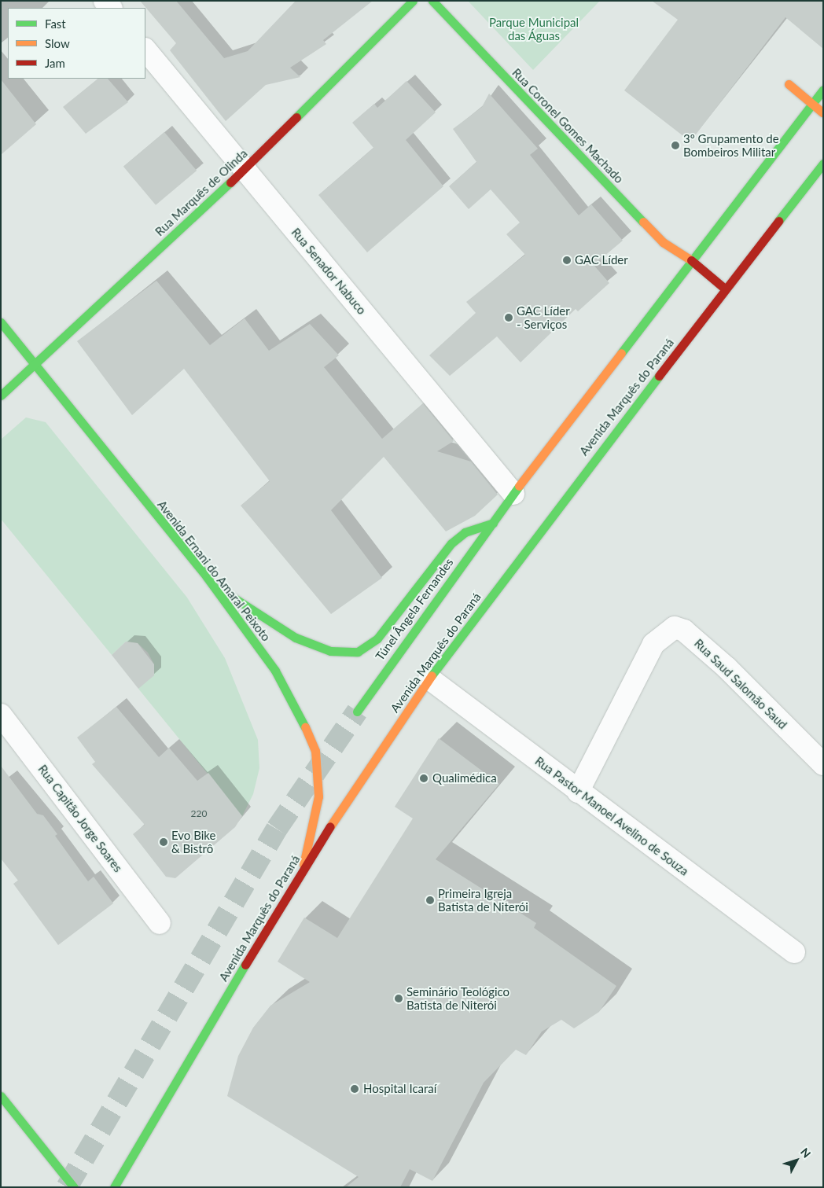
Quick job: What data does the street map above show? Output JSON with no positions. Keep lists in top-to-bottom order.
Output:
{
  "streets": {
    "main road": [
      "Rua Coronel Gomes Machado",
      "Rua Marquês de Olinda",
      "Avenida Marquês do Paraná",
      "Avenida Ernani do Amaral Peixoto",
      "Túnel Ângela Fernandes"
    ],
    "street": [
      "Rua Senador Nabuco",
      "Rua Saud Salomão Saud",
      "Rua Pastor Manoel Avelino de Souza",
      "Rua Capitão Jorge Soares"
    ]
  },
  "crossings": [
    ["Rua Coronel Gomes Machado", "Avenida Marquês do Paraná"],
    ["Rua Marquês de Olinda", "Rua Senador Nabuco"],
    ["Rua Marquês de Olinda", "Avenida Ernani do Amaral Peixoto"],
    ["Avenida Marquês do Paraná", "Avenida Ernani do Amaral Peixoto"],
    ["Avenida Marquês do Paraná", "Rua Pastor Manoel Avelino de Souza"],
    ["Rua Saud Salomão Saud", "Rua Pastor Manoel Avelino de Souza"]
  ],
  "parks": ["Parque Municipal das Águas"],
  "places": [
    "3º Grupamento de Bombeiros Militar",
    "GAC Líder",
    "GAC Líder - Serviços",
    "Qualimédica",
    "Evo Bike & Bistrô",
    "Primeira Igreja Batista de Niterói",
    "Seminário Teológico Batista de Niterói",
    "Hospital Icaraí"
  ],
  "house_numbers": ["220"],
  "legend": ["Fast", "Slow", "Jam"],
  "north": "top right"
}
